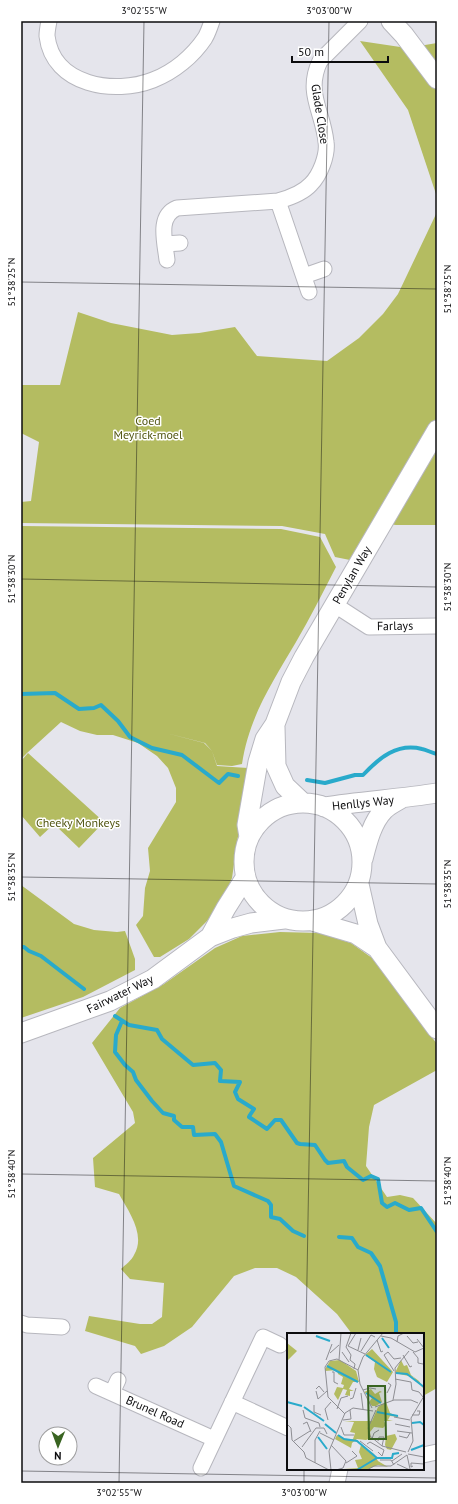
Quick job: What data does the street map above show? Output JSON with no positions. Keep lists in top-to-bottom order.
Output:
{
  "streets": {
    "street": [
      "Glade Close",
      "Penylan Way",
      "Farlays",
      "Henllys Way",
      "Fairwater Way",
      "Brunel Road"
    ]
  },
  "crossings": [
    ["Penylan Way", "Farlays"],
    ["Penylan Way", "Henllys Way"],
    ["Penylan Way", "Fairwater Way"],
    ["Henllys Way", "Fairwater Way"]
  ],
  "parks": ["Coed Meyrick-moel", "Cheeky Monkeys"],
  "scale_bar": "50 m",
  "north": "bottom",
  "coordinates": [
    "3°02'55\"W",
    "3°03'00\"W",
    "51°38'25\"N",
    "51°38'30\"N",
    "51°38'35\"N",
    "51°38'40\"N"
  ]
}
